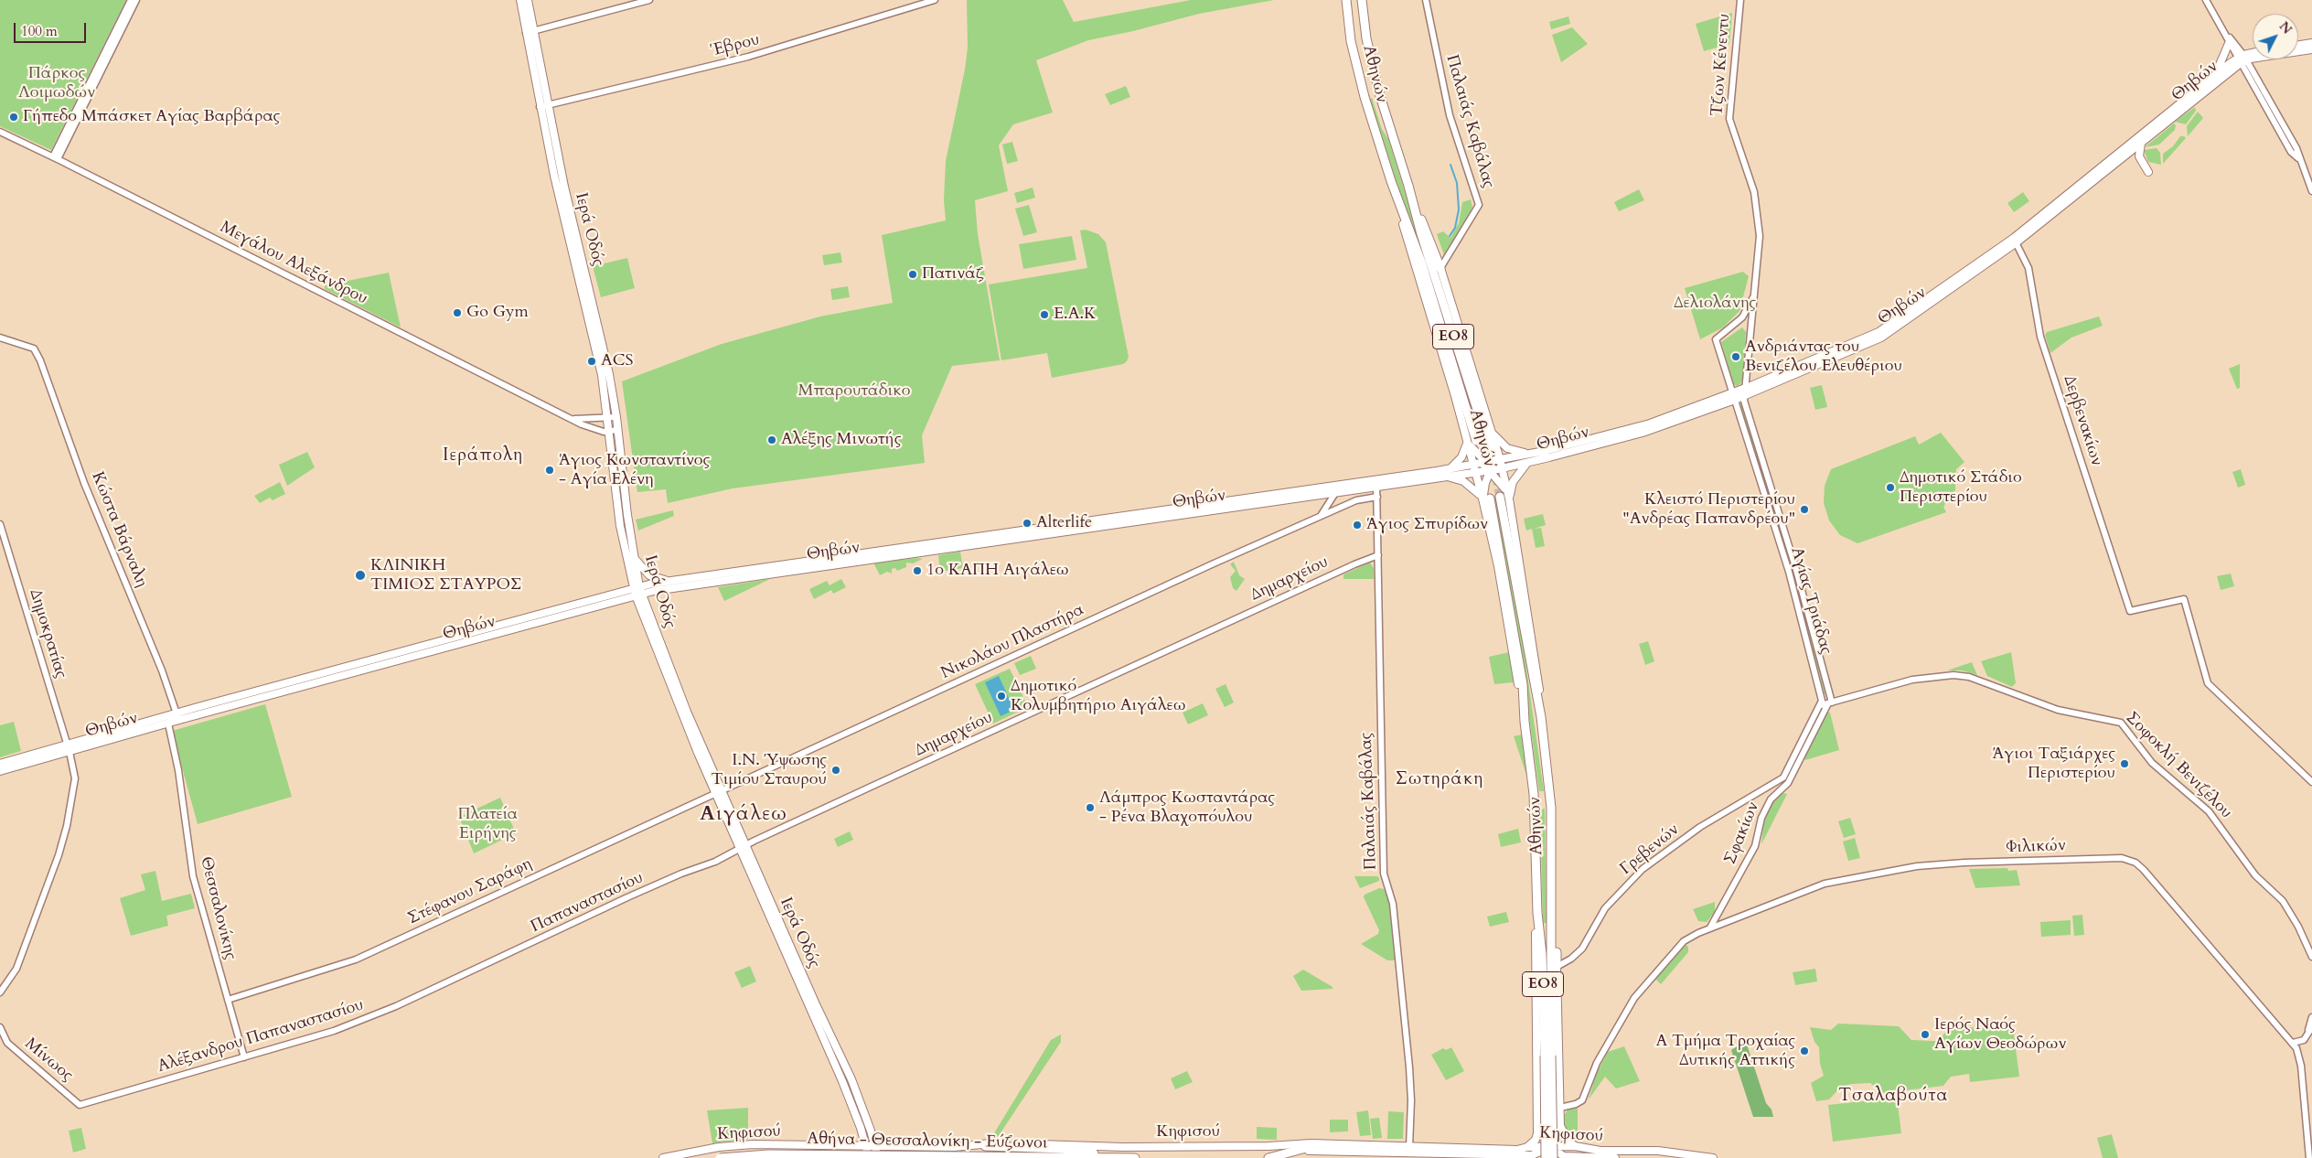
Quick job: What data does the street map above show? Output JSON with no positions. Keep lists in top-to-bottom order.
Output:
{
  "streets": {
    "highway": ["Αθηνών", "ΕΟ8", "Αθήνα - Θεσσαλονίκη - Εύζωνοι"],
    "main road": ["Θηβών", "Ιερά Οδός", "Κηφισού"],
    "street": [
      "Έβρου",
      "Τζων Κένεντυ",
      "Παλαιάς Καβάλας",
      "Μεγάλου Αλεξάνδρου",
      "Δερβενακίων",
      "Κώστα Βάρναλη",
      "Δημαρχείου",
      "Αγίας Τριάδας",
      "Δημοκρατίας",
      "Νικολάου Πλαστήρα",
      "Σοφοκλή Βενιζέλου",
      "Σφακίων",
      "Φιλικών",
      "Γρεβενών",
      "Στέφανου Σαράφη",
      "Παπαναστασίου",
      "Θεσσαλονίκης",
      "Αλέξανδρου Παπαναστασίου",
      "Μίνωος"
    ]
  },
  "crossings": [
    ["Έβρου", "Ιερά Οδός"],
    ["Τζων Κένεντυ", "Θηβών"],
    ["Τζων Κένεντυ", "Αγίας Τριάδας"],
    ["Αθηνών", "Θηβών"],
    ["Αθηνών", "Παλαιάς Καβάλας"],
    ["Θηβών", "Παλαιάς Καβάλας"],
    ["Θηβών", "Ιερά Οδός"],
    ["Θηβών", "Δερβενακίων"],
    ["Θηβών", "Κώστα Βάρναλη"],
    ["Θηβών", "Αγίας Τριάδας"],
    ["Θηβών", "Δημοκρατίας"],
    ["Θηβών", "Νικολάου Πλαστήρα"],
    ["Θηβών", "Θεσσαλονίκης"],
    ["Παλαιάς Καβάλας", "Δημαρχείου"],
    ["Παλαιάς Καβάλας", "Νικολάου Πλαστήρα"],
    ["Παλαιάς Καβάλας", "Κηφισού"],
    ["Ιερά Οδός", "Μεγάλου Αλεξάνδρου"],
    ["Ιερά Οδός", "Δημαρχείου"],
    ["Ιερά Οδός", "Νικολάου Πλαστήρα"],
    ["Ιερά Οδός", "Στέφανου Σαράφη"],
    ["Ιερά Οδός", "Παπαναστασίου"],
    ["Ιερά Οδός", "Κηφισού"],
    ["Δημαρχείου", "Παπαναστασίου"],
    ["Αγίας Τριάδας", "Σοφοκλή Βενιζέλου"],
    ["Αγίας Τριάδας", "Σφακίων"],
    ["Νικολάου Πλαστήρα", "Στέφανου Σαράφη"],
    ["Σοφοκλή Βενιζέλου", "Σφακίων"],
    ["Σφακίων", "Φιλικών"],
    ["Στέφανου Σαράφη", "Θεσσαλονίκης"],
    ["Παπαναστασίου", "Αλέξανδρου Παπαναστασίου"],
    ["Θεσσαλονίκης", "Αλέξανδρου Παπαναστασίου"],
    ["Αλέξανδρου Παπαναστασίου", "Μίνωος"]
  ],
  "districts": [
    "Ιεράπολη",
    "Σωτηράκη",
    "Αιγάλεω",
    "Τσαλαβούτα"
  ],
  "parks": [
    "Πάρκος Λοιμωδών",
    "Δελιολάνης",
    "Μπαρουτάδικο",
    "Πλατεία Ειρήνης"
  ],
  "places": [
    "Γήπεδο Μπάσκετ Αγίας Βαρβάρας",
    "Πατινάζ",
    "Go Gym",
    "E.A.K",
    "Ανδριάντας του Βενιζέλου Ελευθέριου",
    "ACS",
    "Αλέξης Μινωτής",
    "Άγιος Κωνσταντίνος - Αγία Ελένη",
    "Δημοτικό Στάδιο Περιστερίου",
    "Κλειστό Περιστερίου \"Ανδρέας Παπανδρέου\"",
    "Alterlife",
    "Άγιος Σπυρίδων",
    "1ο ΚΑΠΗ Αιγάλεω",
    "ΚΛΙΝΙΚΗ ΤΙΜΙΟΣ ΣΤΑΥΡΟΣ",
    "Δημοτικό Κολυμβητήριο Αιγάλεω",
    "Άγιοι Ταξιάρχες Περιστερίου",
    "Ι.Ν. Ύψωσης Τιμίου Σταυρού",
    "Λάμπρος Κωσταντάρας - Ρένα Βλαχοπόυλου",
    "Ιερός Ναός Αγίων Θεοδώρων",
    "Α Τμήμα Τροχαίας Δυτικής Αττικής"
  ],
  "scale_bar": "100 m",
  "north": "top right"
}
